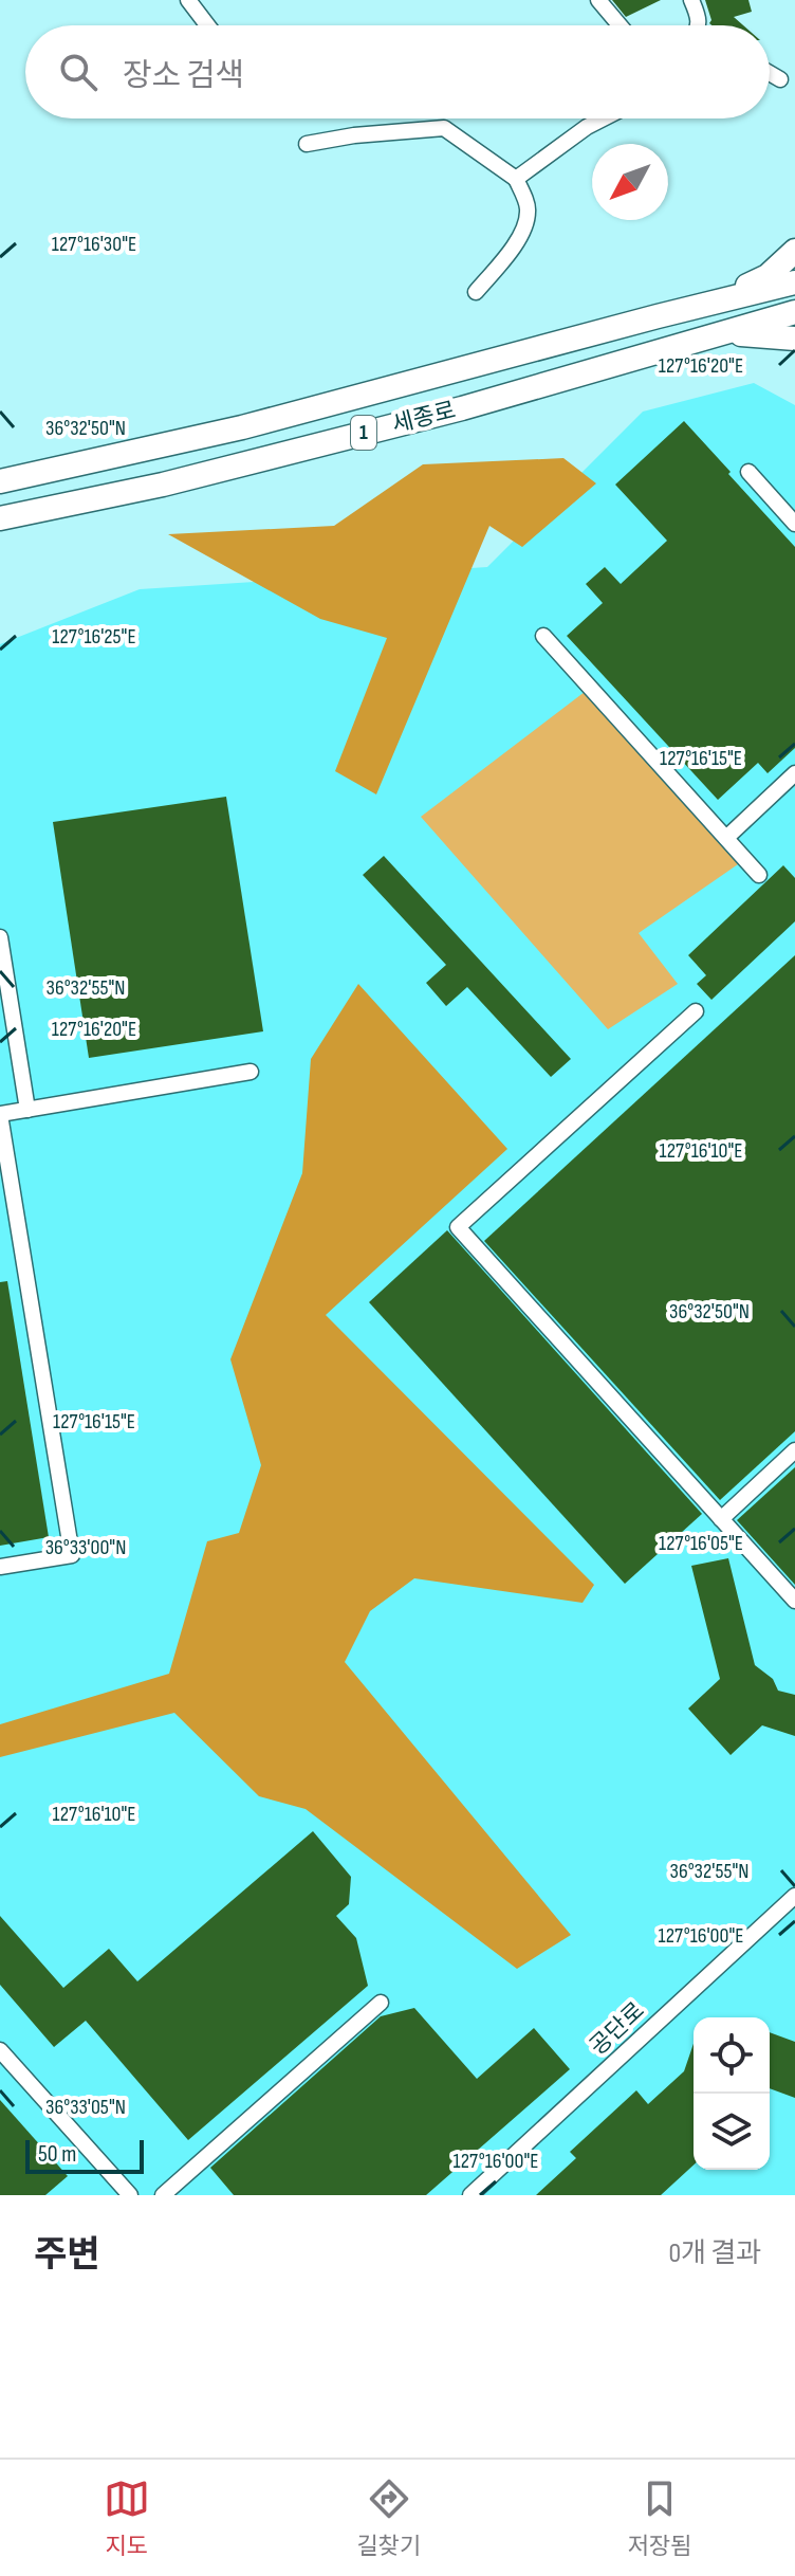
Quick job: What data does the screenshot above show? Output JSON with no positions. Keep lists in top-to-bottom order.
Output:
{
  "streets": {
    "highway": ["세종로", "1"],
    "street": ["공단로"]
  },
  "scale_bar": "50 m",
  "north": "bottom left",
  "page": {
    "search": "장소 검색",
    "scale": "50 m",
    "heading": ["주변", "0개 결과"],
    "nav": ["지도", "길찾기", "저장됨"]
  },
  "coordinates": [
    "127°16'30\"E",
    "127°16'20\"E",
    "36°32'50\"N",
    "127°16'25\"E",
    "127°16'15\"E",
    "36°32'55\"N",
    "127°16'10\"E",
    "127°16'05\"E",
    "36°33'00\"N",
    "127°16'00\"E",
    "36°33'05\"N"
  ]
}
